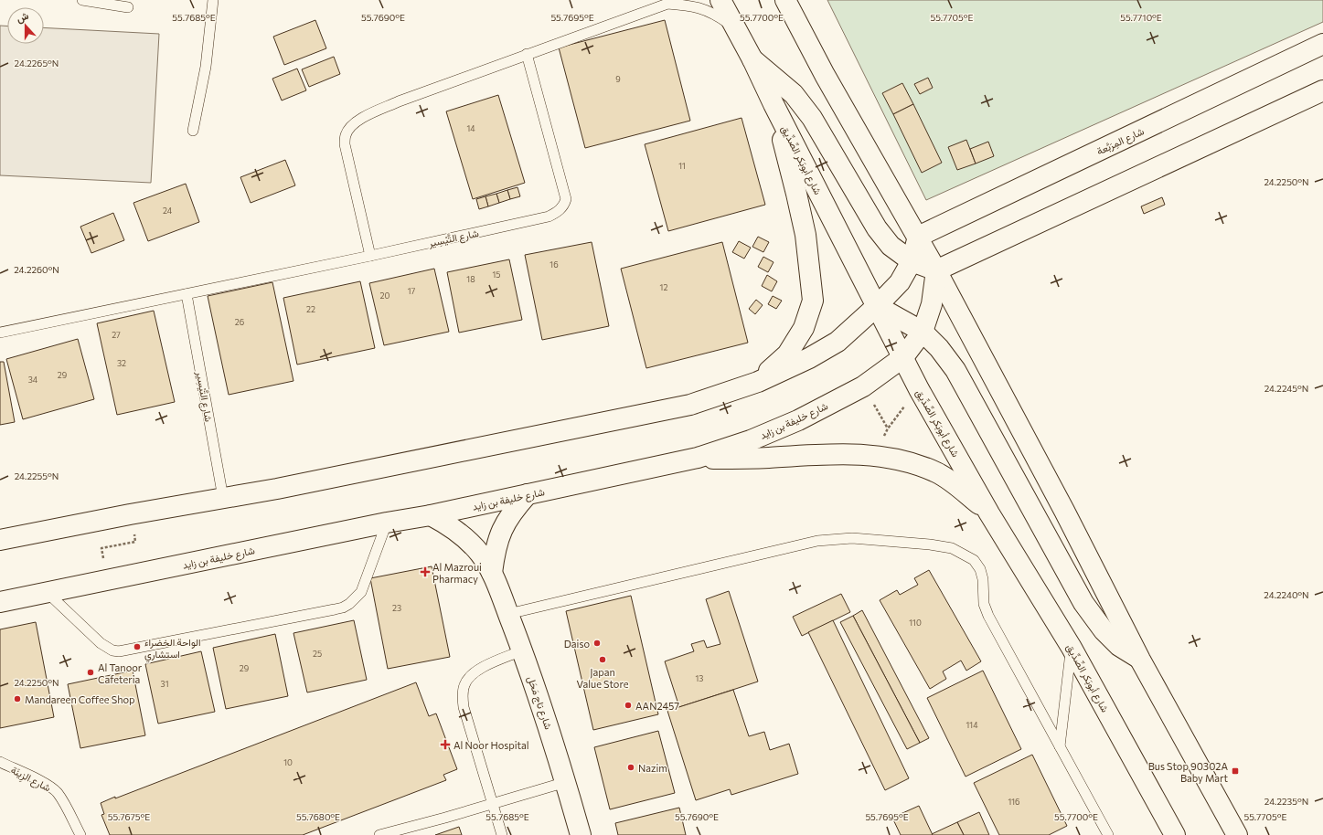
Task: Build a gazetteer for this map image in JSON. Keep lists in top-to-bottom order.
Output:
{
  "streets": {
    "main road": [
      "شارع المِرَبَّعة",
      "شارع أبوبَكر الصِّدِّيق",
      "شارع خليفة بن زايد",
      "شارع تاج مَحَل"
    ],
    "lane": ["شارع التَّيْسِير", "شارع الزِينَة"]
  },
  "crossings": [
    ["شارع أبوبَكر الصِّدِّيق", "شارع خليفة بن زايد"],
    ["شارع خليفة بن زايد", "شارع تاج مَحَل"]
  ],
  "places": {
    "health": ["Al Mazroui Pharmacy", "Al Noor Hospital"],
    "other": [
      "Daiso",
      "الواحة الخضراء استشاري",
      "Japan Value Store",
      "Al Tanoor Cafeteria",
      "Mandareen Coffee Shop",
      "AAN2457",
      "Nazim"
    ],
    "transit": ["Bus Stop 90302A Baby Mart"]
  },
  "house_numbers": [
    "9",
    "14",
    "11",
    "24",
    "16",
    "15",
    "18",
    "12",
    "17",
    "20",
    "22",
    "26",
    "27",
    "32",
    "29",
    "34",
    "23",
    "110",
    "25",
    "29",
    "13",
    "31",
    "114",
    "10",
    "116"
  ],
  "north": "top",
  "coordinates": [
    "55.7685°E",
    "55.7690°E",
    "55.7695°E",
    "55.7700°E",
    "55.7705°E",
    "55.7710°E",
    "24.2265°N",
    "24.2250°N",
    "24.2260°N",
    "24.2245°N",
    "24.2255°N",
    "24.2240°N",
    "24.2235°N",
    "55.7675°E",
    "55.7680°E"
  ]
}
